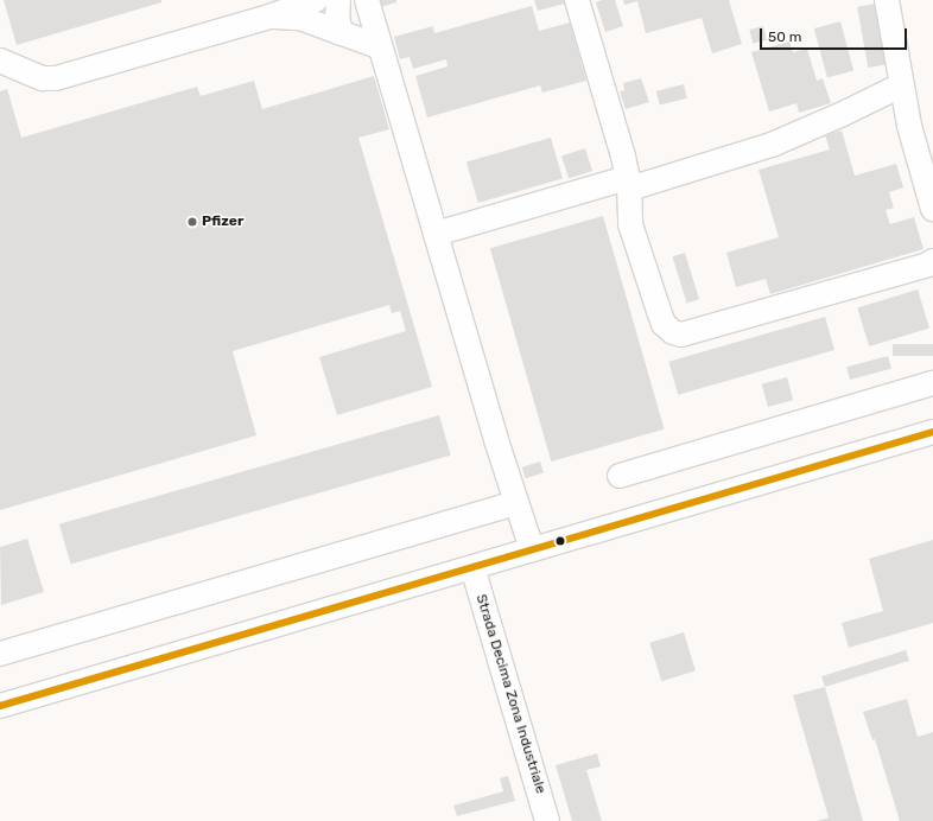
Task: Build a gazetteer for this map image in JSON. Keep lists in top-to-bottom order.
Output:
{
  "streets": {
    "street": ["Strada Decima Zona Industriale"]
  },
  "places": ["Pfizer"],
  "scale_bar": "50 m"
}
